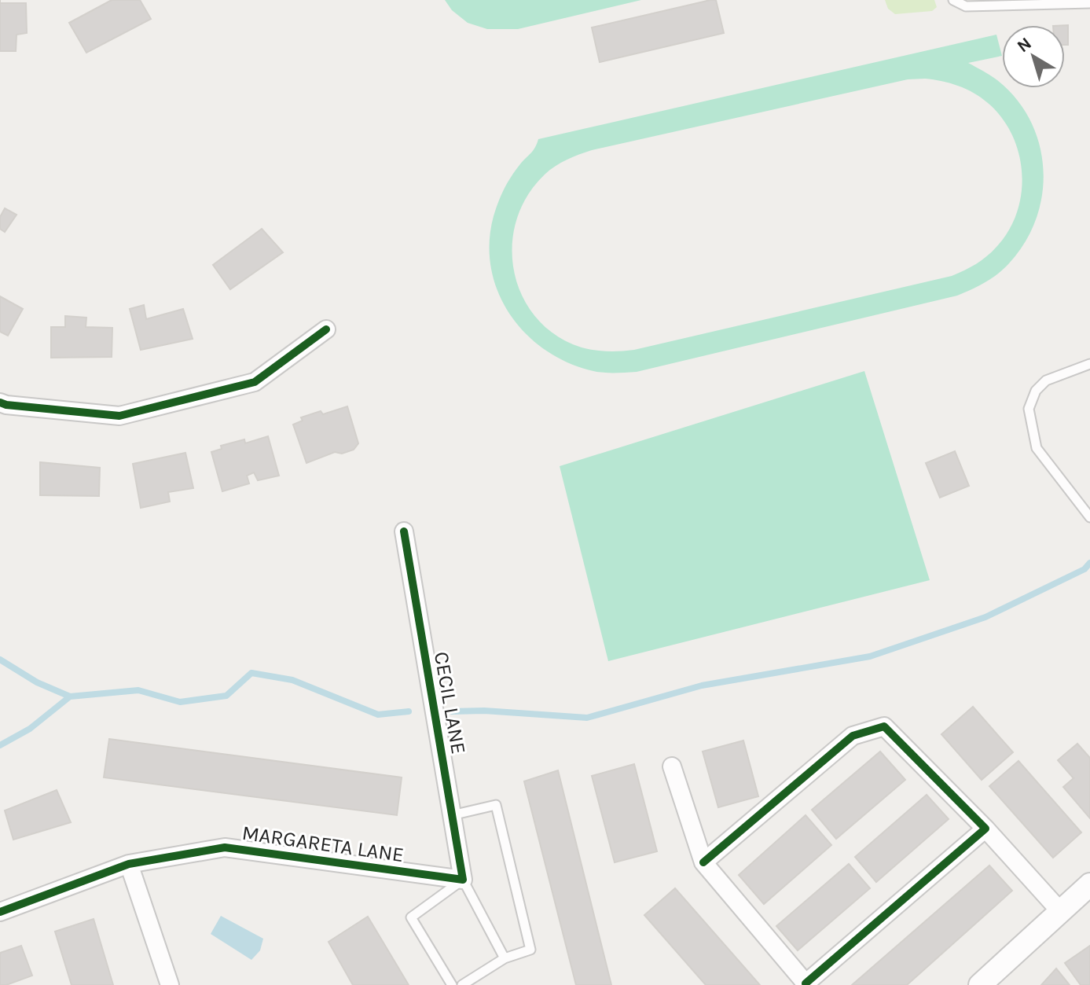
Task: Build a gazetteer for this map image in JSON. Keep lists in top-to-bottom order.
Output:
{
  "streets": {
    "street": ["CECIL LANE", "MARGARETA LANE"]
  },
  "crossings": [
    ["CECIL LANE", "MARGARETA LANE"]
  ],
  "north": "top left"
}
